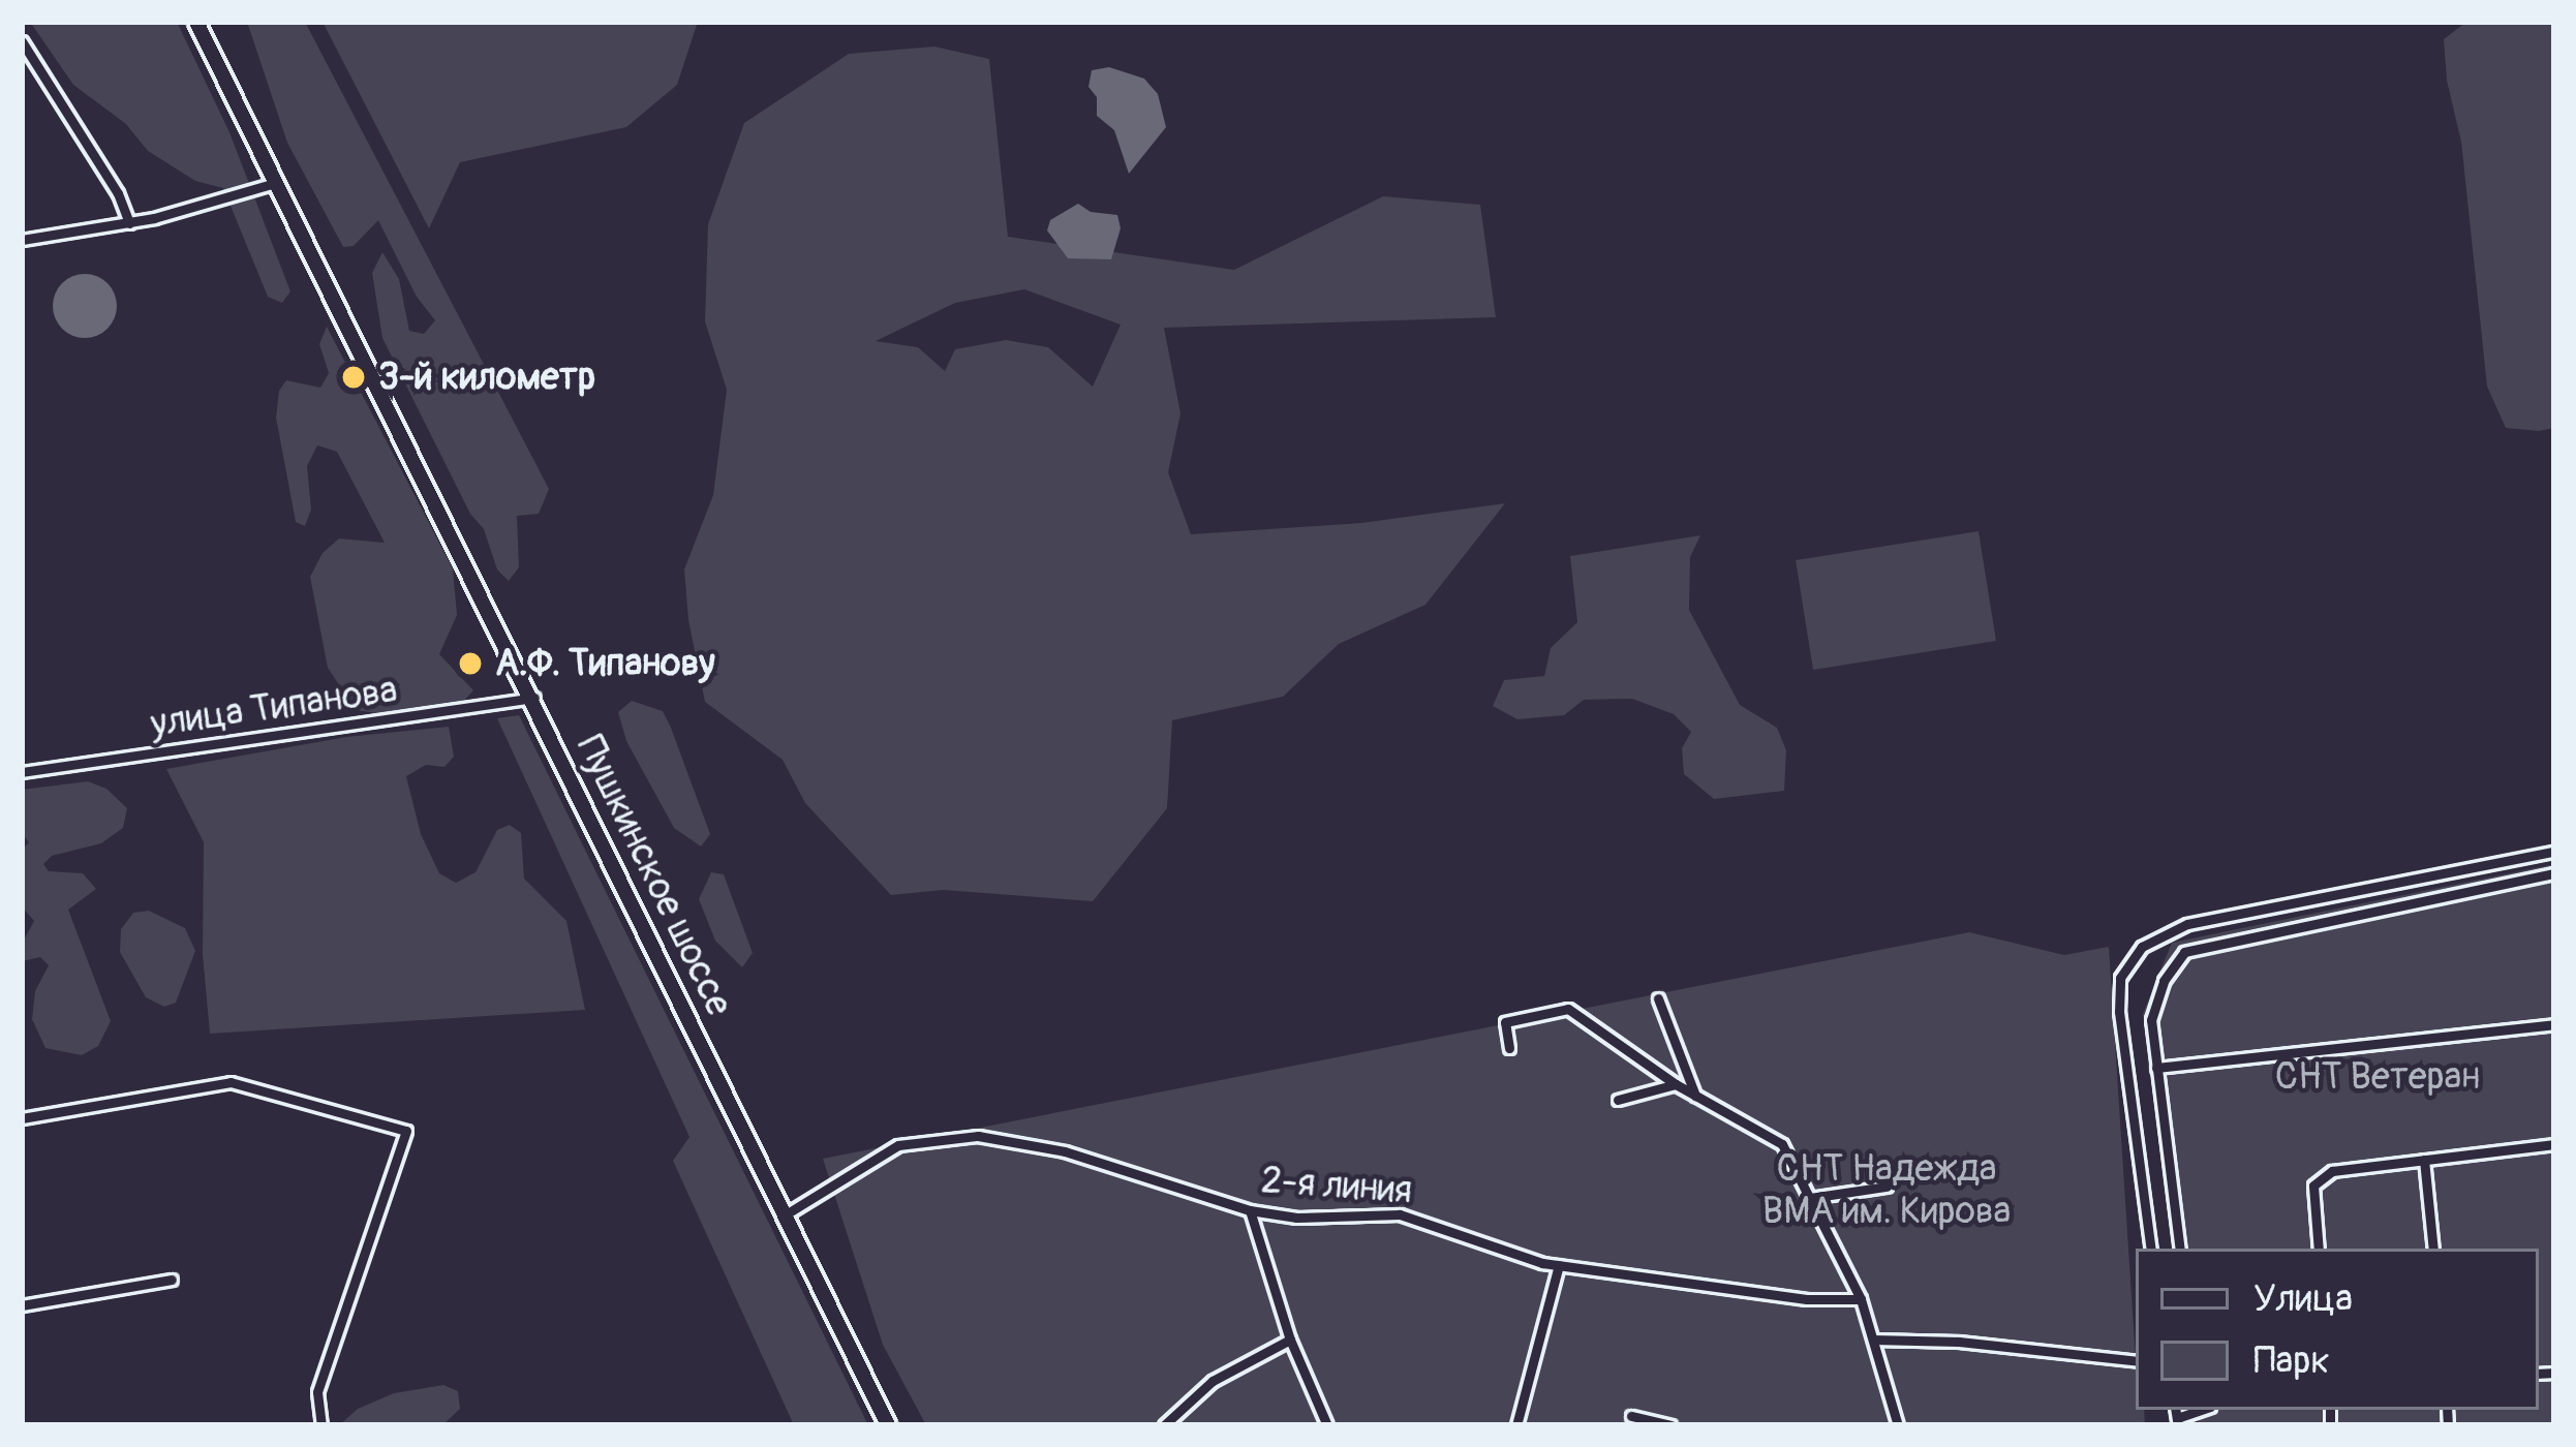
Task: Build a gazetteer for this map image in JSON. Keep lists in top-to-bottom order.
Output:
{
  "streets": {
    "main road": ["Пушкинское шоссе"],
    "street": ["улица Типанова", "2-я линия"]
  },
  "crossings": [
    ["улица Типанова", "Пушкинское шоссе"],
    ["Пушкинское шоссе", "2-я линия"]
  ],
  "parks": ["СНТ Ветеран", "СНТ Надежда ВМА им. Кирова"],
  "places": ["3-й километр", "А.Ф. Типанову"],
  "legend": ["Улица", "Парк"]
}
